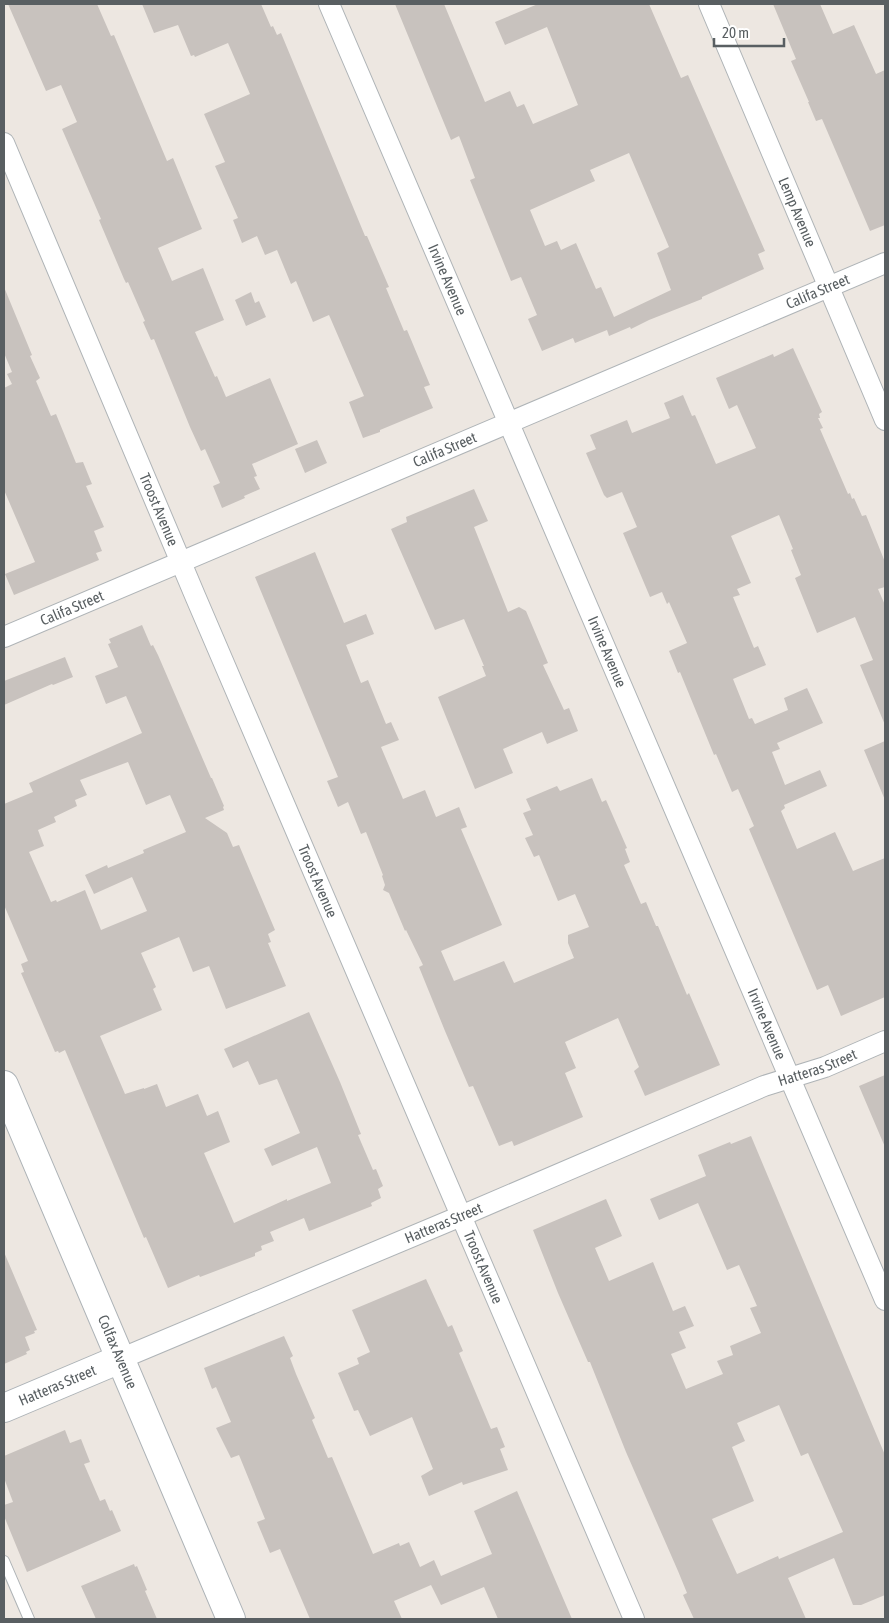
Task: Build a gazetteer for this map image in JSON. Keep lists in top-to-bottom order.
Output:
{
  "streets": {
    "main road": ["Hatteras Street", "Colfax Avenue"],
    "street": [
      "Lemp Avenue",
      "Irvine Avenue",
      "Califa Street",
      "Troost Avenue"
    ]
  },
  "crossings": [
    ["Lemp Avenue", "Califa Street"],
    ["Irvine Avenue", "Califa Street"],
    ["Irvine Avenue", "Hatteras Street"],
    ["Califa Street", "Troost Avenue"],
    ["Troost Avenue", "Hatteras Street"],
    ["Hatteras Street", "Colfax Avenue"]
  ],
  "scale_bar": "20 m"
}
